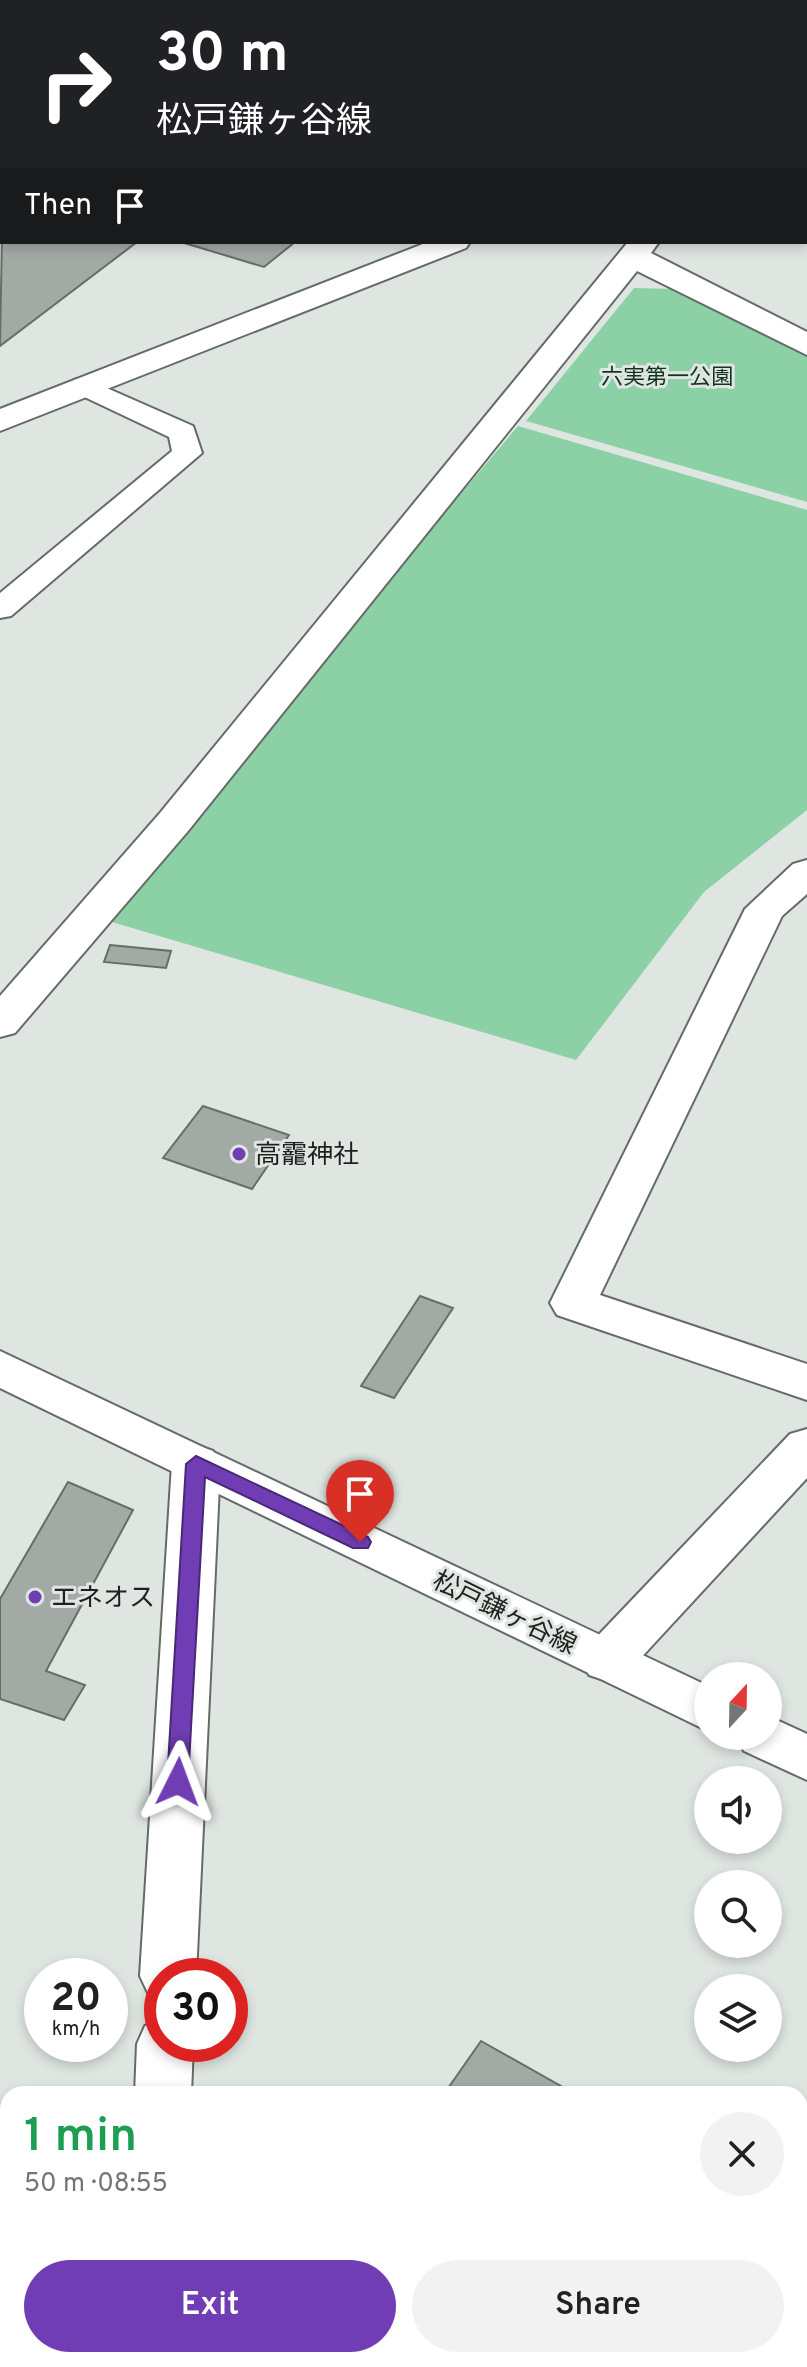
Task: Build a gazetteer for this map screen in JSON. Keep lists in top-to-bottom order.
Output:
{
  "streets": {
    "street": ["松戸鎌ヶ谷線"]
  },
  "parks": ["六実第一公園"],
  "places": ["高靇神社", "エネオス"],
  "north": "top",
  "page": {
    "turn": ["30 m", "松戸鎌ヶ谷線"],
    "then": "Then",
    "speed": "20 km/h",
    "limit": "30",
    "heading": ["1 min", "50 m · 08:55"],
    "buttons": ["Exit", "Share"]
  }
}
